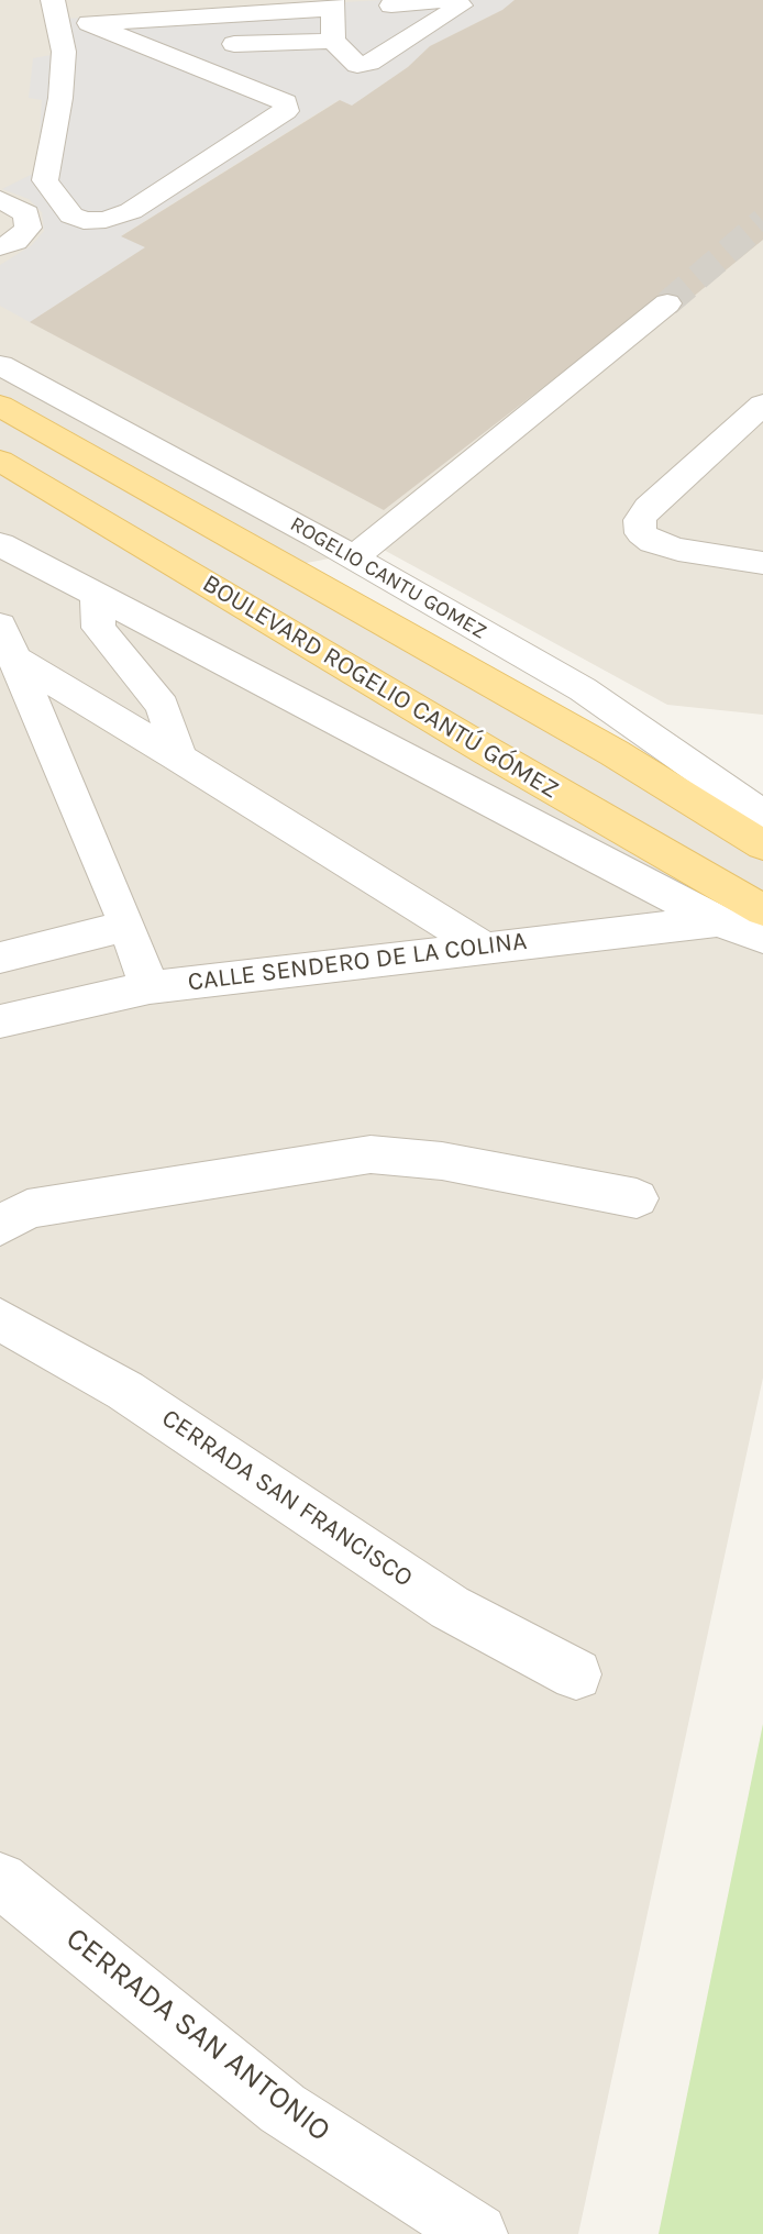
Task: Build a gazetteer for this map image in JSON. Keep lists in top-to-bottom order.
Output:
{
  "streets": {
    "main road": ["BOULEVARD ROGELIO CANTÚ GÓMEZ"],
    "street": [
      "ROGELIO CANTU GOMEZ",
      "CALLE SENDERO DE LA COLINA",
      "CERRADA SAN FRANCISCO",
      "CERRADA SAN ANTONIO"
    ]
  }
}
